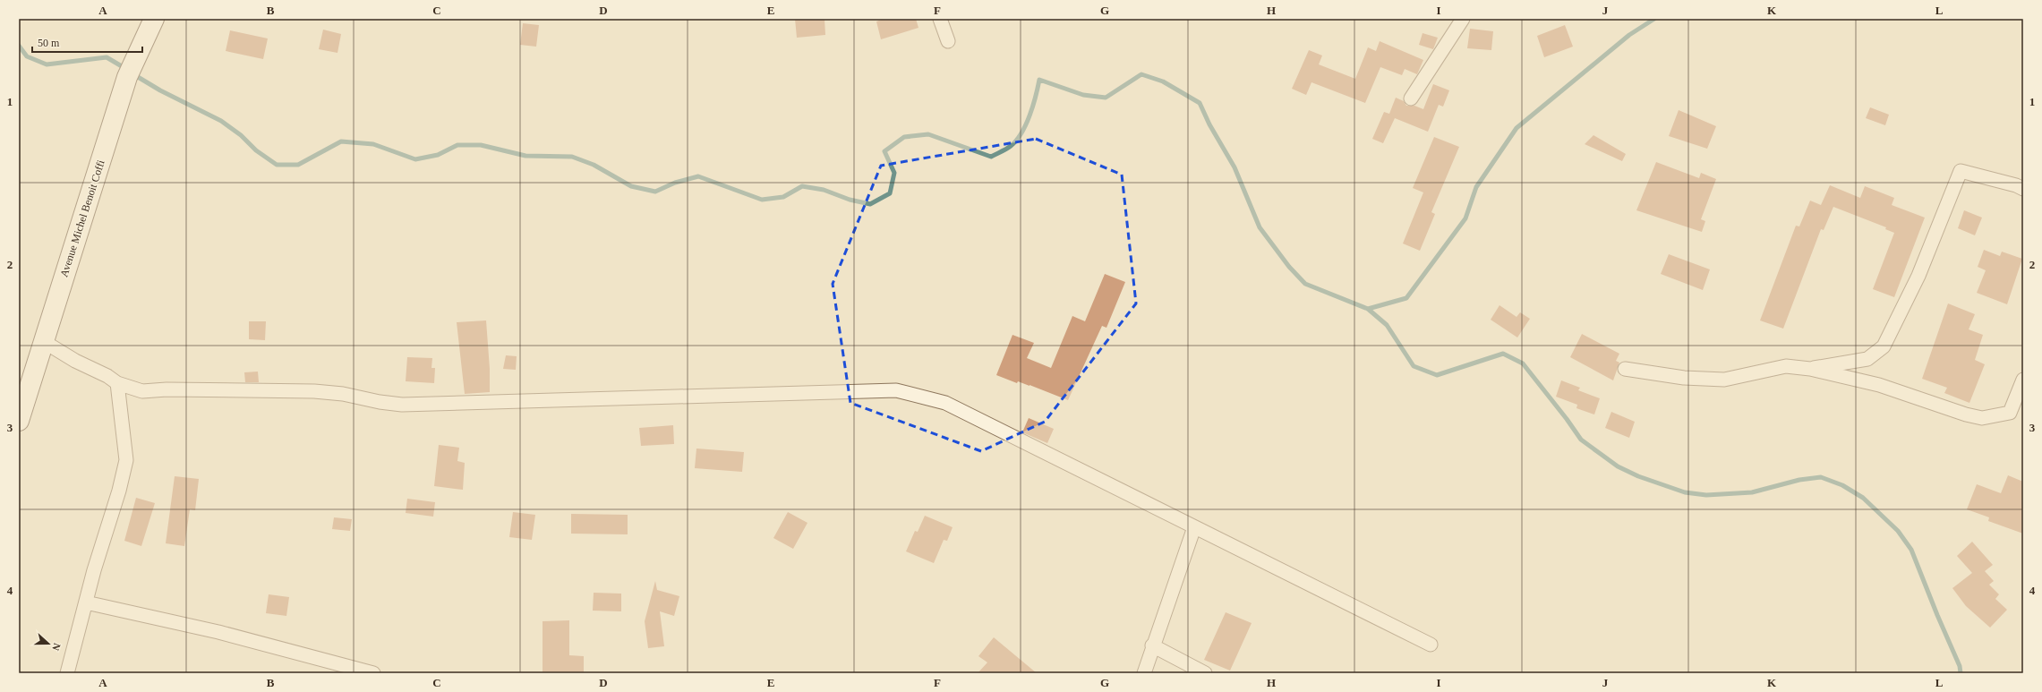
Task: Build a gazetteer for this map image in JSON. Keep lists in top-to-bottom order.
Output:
{
  "streets": {
    "street": ["Avenue Michel Benoit Coffi"]
  },
  "scale_bar": "50 m",
  "north": "right",
  "grid": {
    "columns": [
      "A",
      "B",
      "C",
      "D",
      "E",
      "F",
      "G",
      "H",
      "I",
      "J",
      "K",
      "L"
    ],
    "rows": [
      "1",
      "2",
      "3",
      "4"
    ]
  }
}
